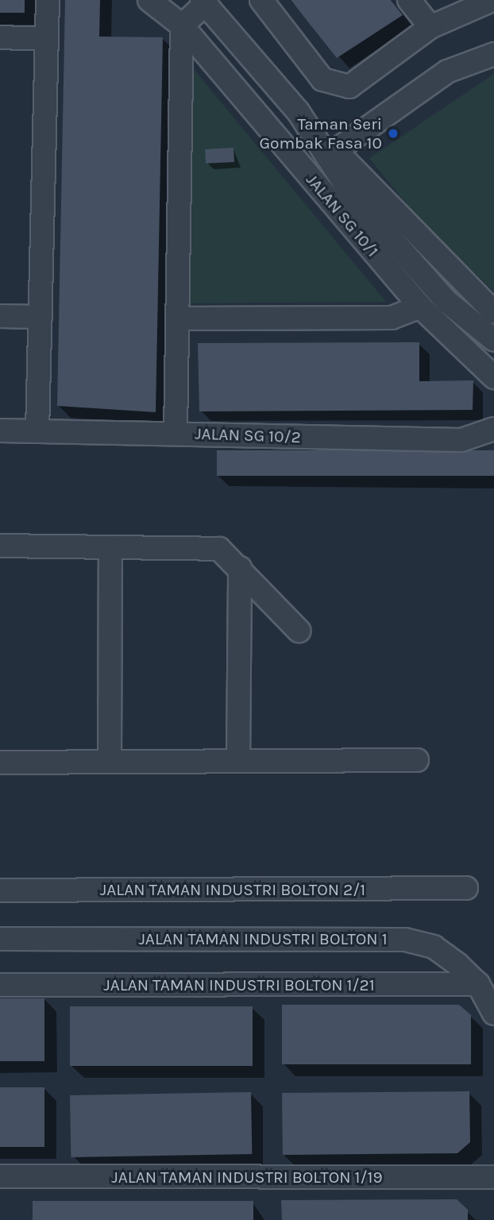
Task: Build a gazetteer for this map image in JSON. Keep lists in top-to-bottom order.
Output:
{
  "streets": {
    "street": [
      "JALAN SG 10/1",
      "JALAN SG 10/2",
      "JALAN TAMAN INDUSTRI BOLTON 2/1",
      "JALAN TAMAN INDUSTRI BOLTON 1",
      "JALAN TAMAN INDUSTRI BOLTON 1/21",
      "JALAN TAMAN INDUSTRI BOLTON 1/19"
    ]
  },
  "crossings": [
    ["JALAN TAMAN INDUSTRI BOLTON 1", "JALAN TAMAN INDUSTRI BOLTON 1/21"]
  ],
  "places": ["Taman Seri Gombak Fasa 10"]
}
